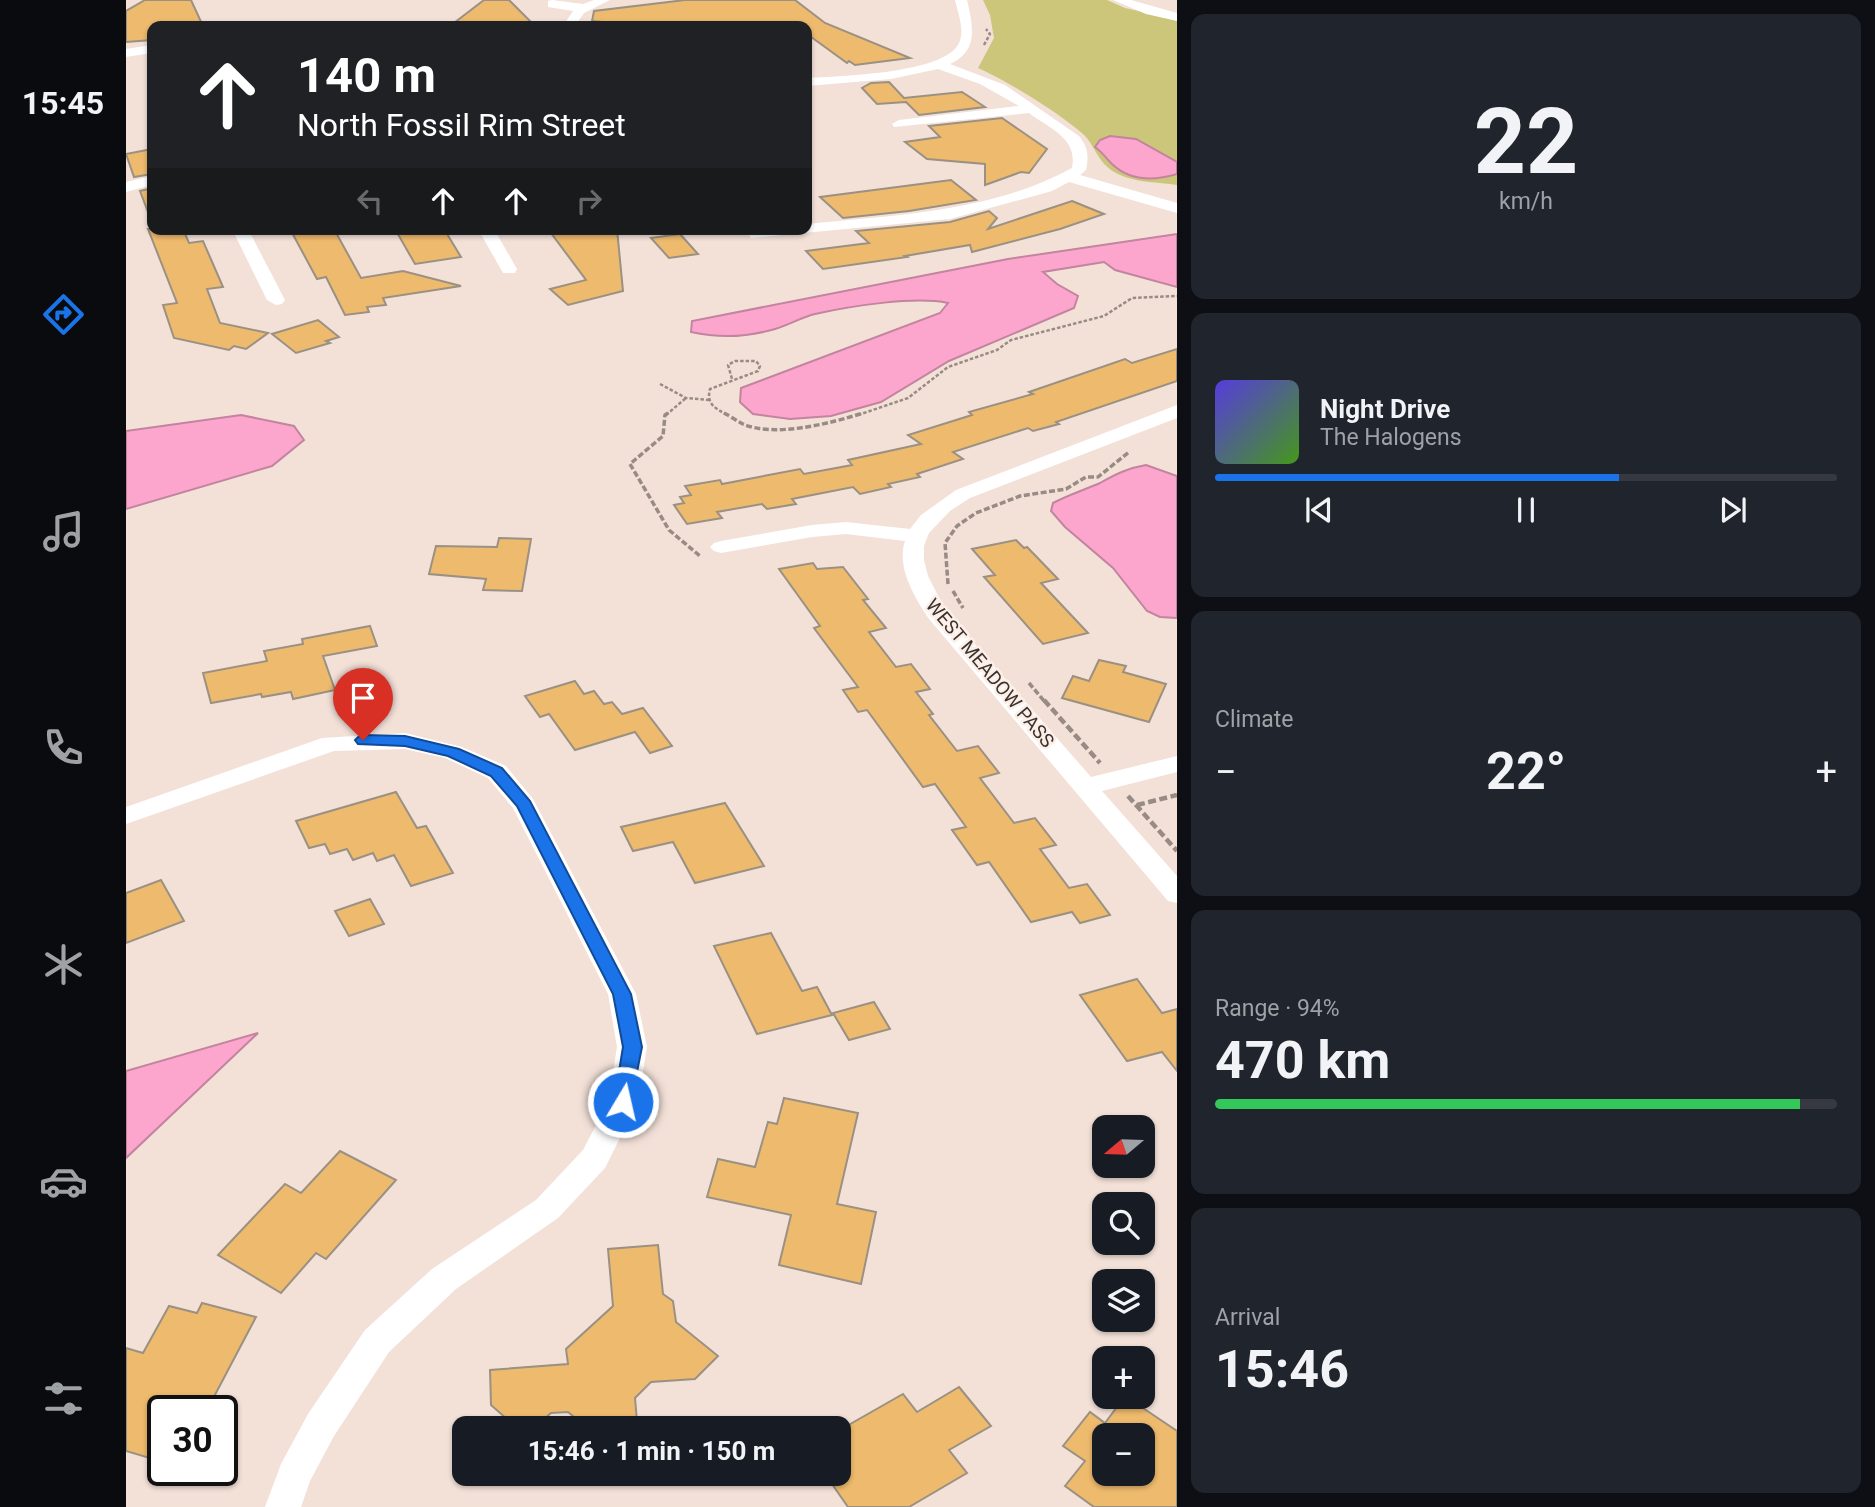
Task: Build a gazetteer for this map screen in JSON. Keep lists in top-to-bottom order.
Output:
{
  "streets": {
    "street": ["WEST MEADOW PASS"]
  },
  "north": "left",
  "page": {
    "tabs": "15:45",
    "tile": [
      ["22", "km/h"],
      "Climate",
      ["Range · 94%", "470 km"],
      ["Arrival", "15:46"]
    ],
    "turn": ["140 m", "North Fossil Rim Street"],
    "song": ["Night Drive", "The Halogens"],
    "heat": ["−", "22°", "+"],
    "map_buttons": ["+", "−"],
    "limit": "30",
    "trip": "15:46 · 1 min · 150 m"
  }
}
